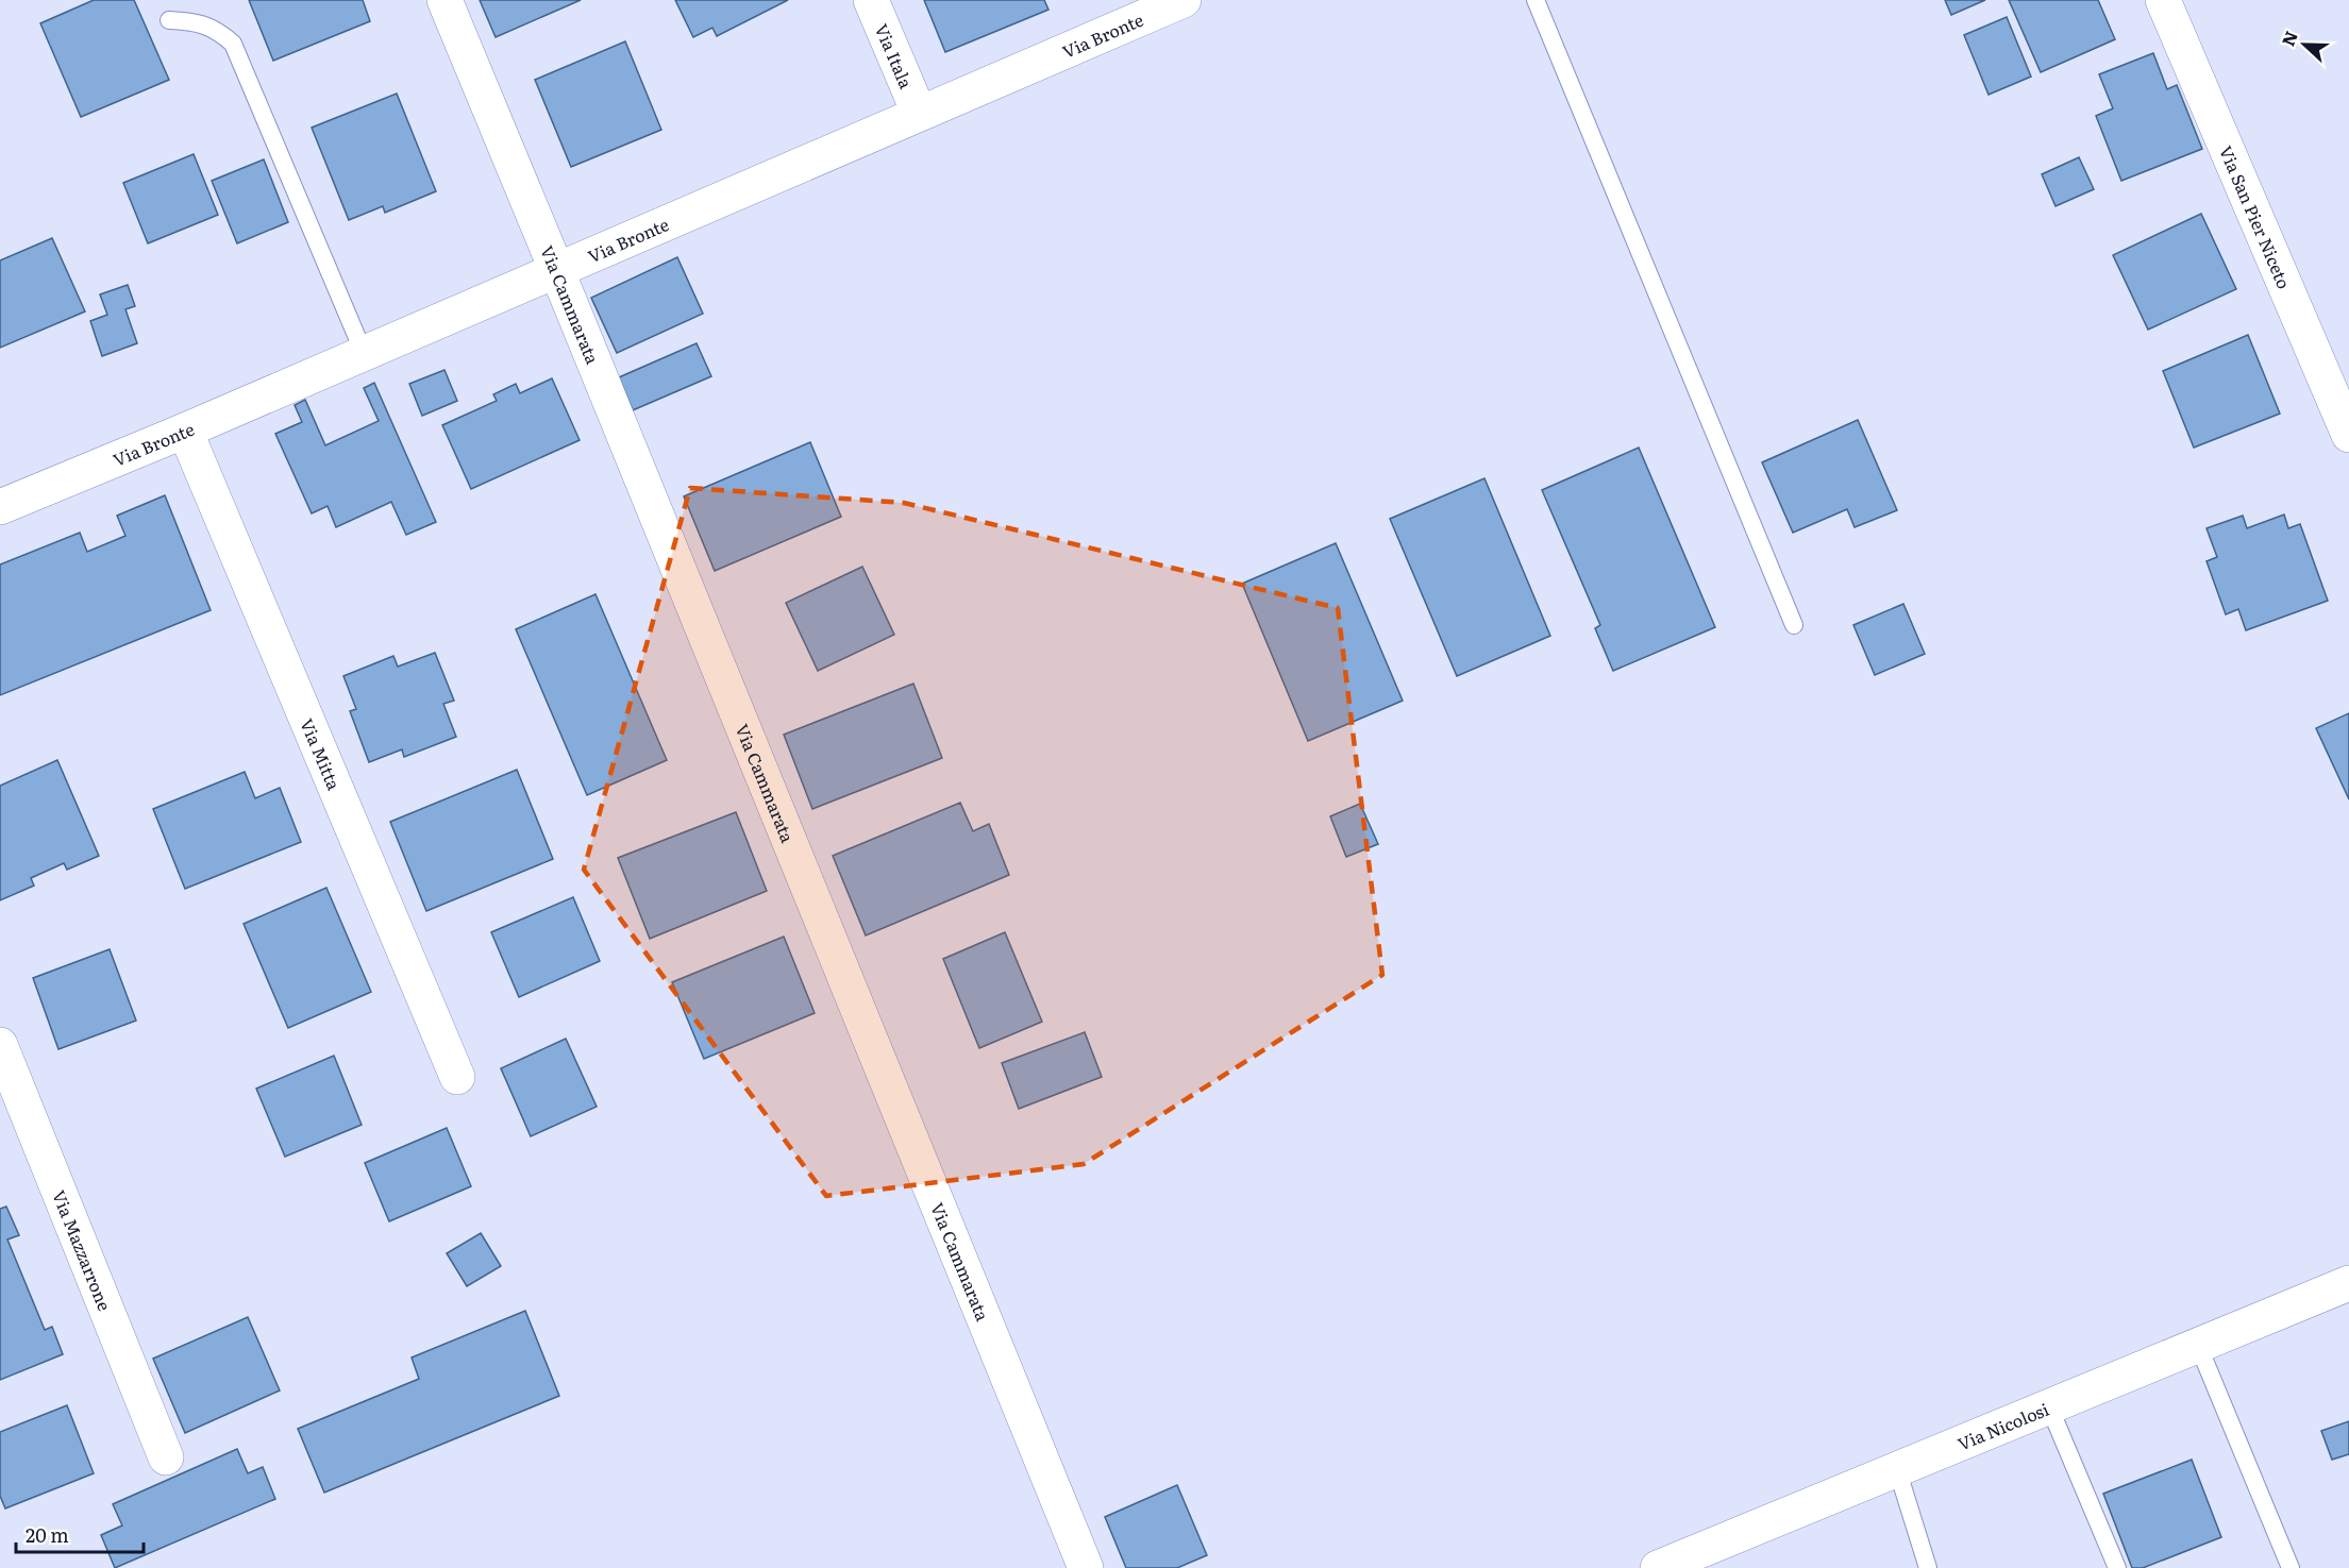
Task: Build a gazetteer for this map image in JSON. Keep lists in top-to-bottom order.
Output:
{
  "streets": {
    "street": [
      "Via Bronte",
      "Via Itala",
      "Via San Pier Niceto",
      "Via Cammarata",
      "Via Mitta",
      "Via Mazzarrone",
      "Via Nicolosi"
    ]
  },
  "crossings": [
    ["Via Bronte", "Via Itala"],
    ["Via Bronte", "Via Cammarata"],
    ["Via Bronte", "Via Mitta"]
  ],
  "scale_bar": "20 m",
  "north": "left"
}
